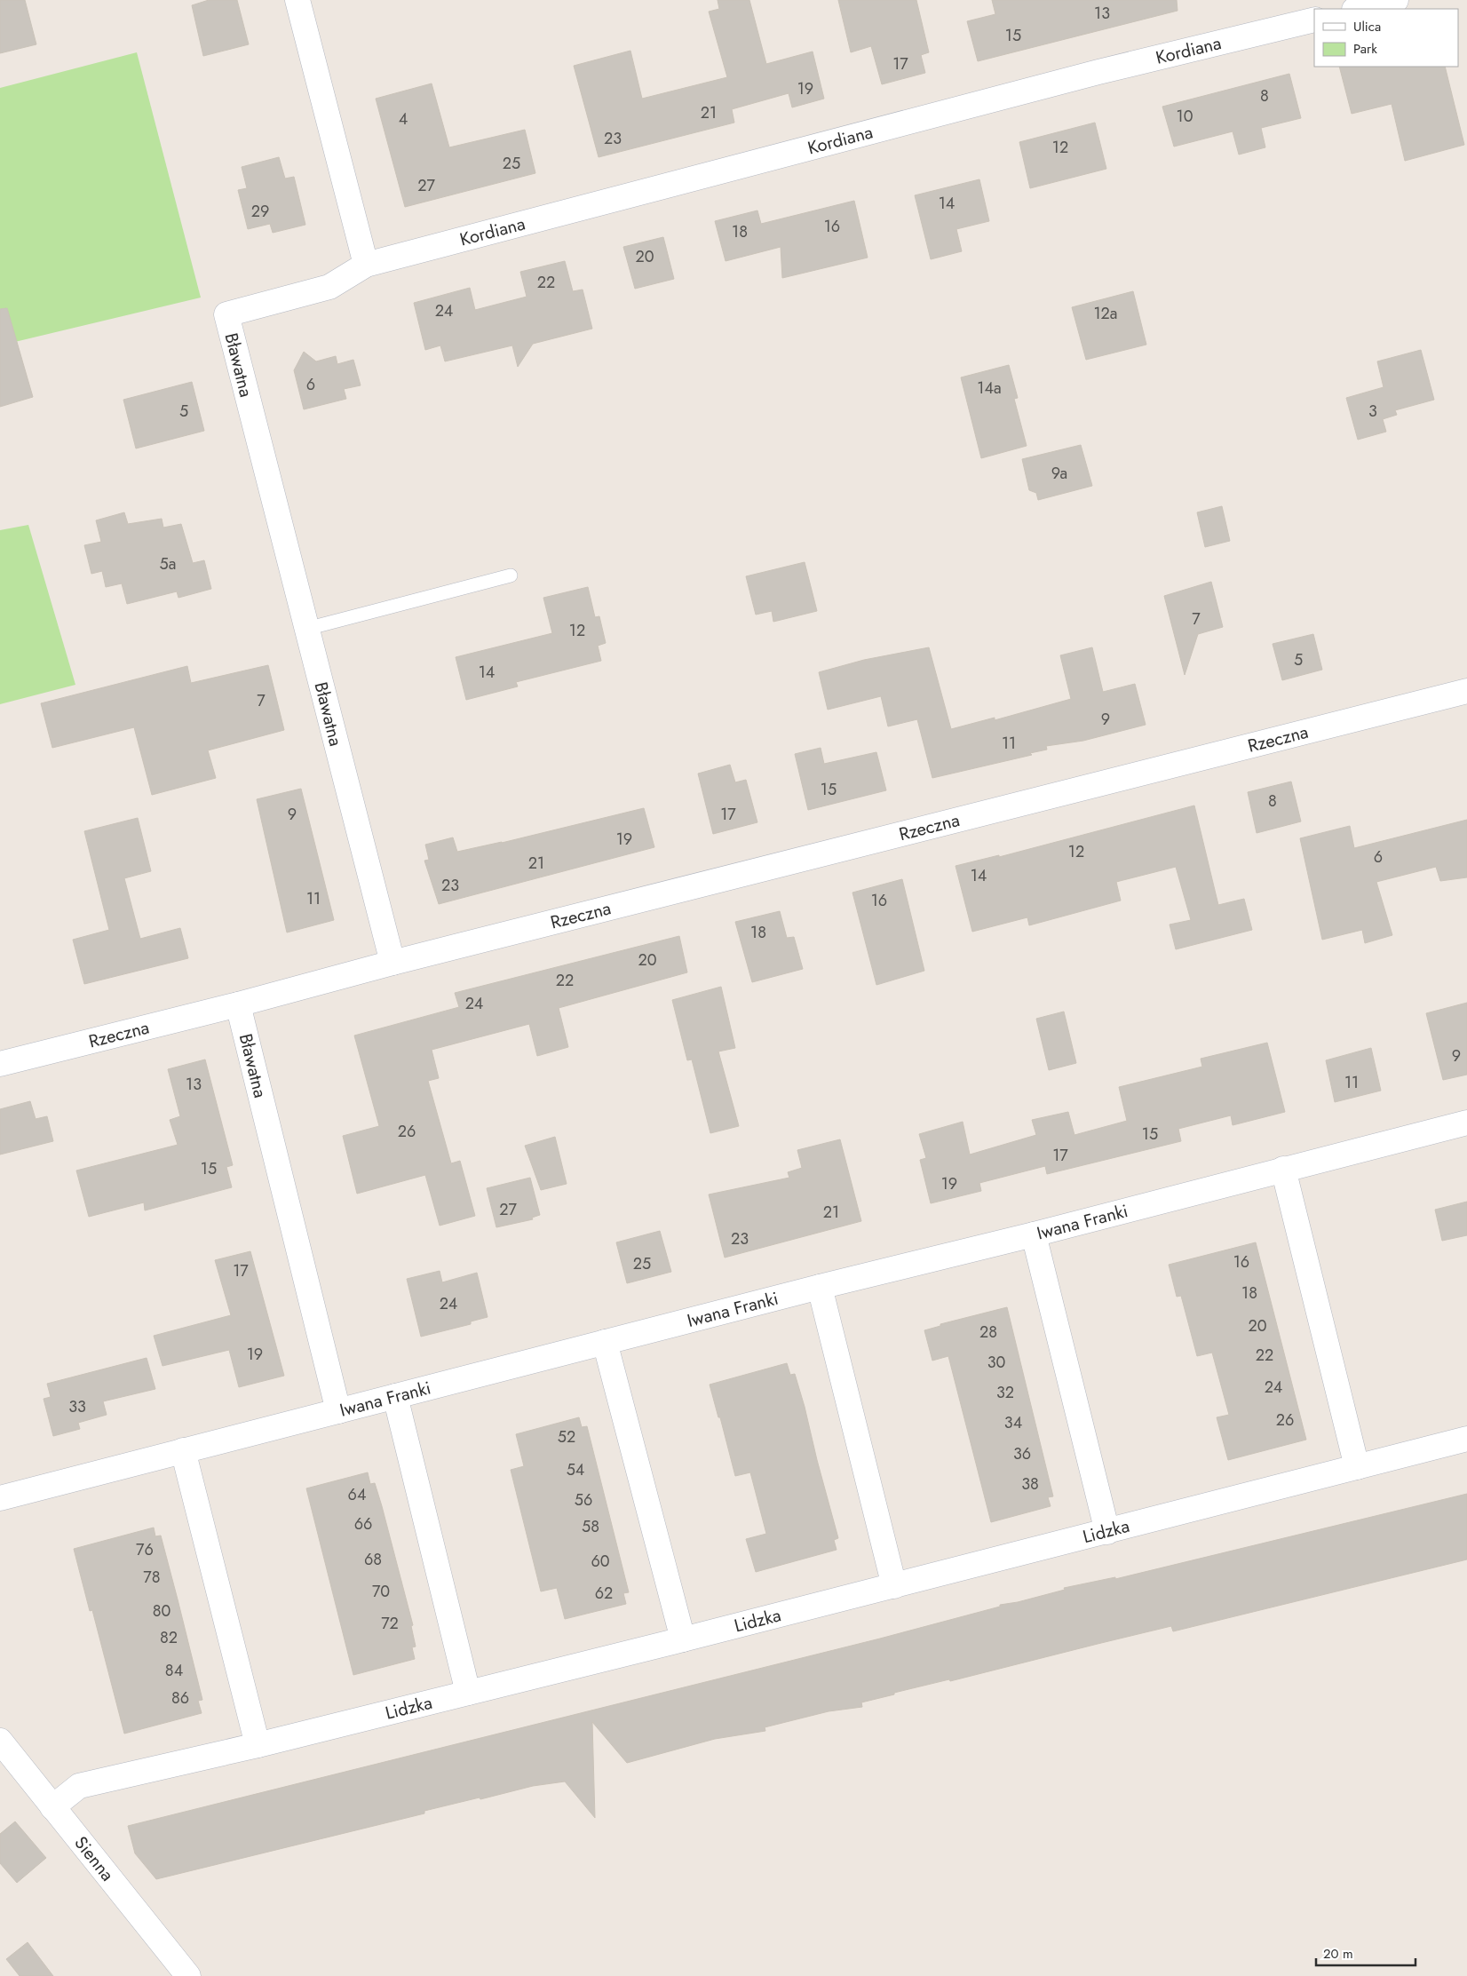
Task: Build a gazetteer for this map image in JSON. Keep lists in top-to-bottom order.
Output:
{
  "streets": {
    "street": [
      "Kordiana",
      "Bławatna",
      "Rzeczna",
      "Iwana Franki",
      "Lidzka",
      "Sienna"
    ]
  },
  "crossings": [
    ["Kordiana", "Bławatna"],
    ["Bławatna", "Rzeczna"],
    ["Bławatna", "Iwana Franki"],
    ["Lidzka", "Sienna"]
  ],
  "house_numbers": [
    "13",
    "15",
    "17",
    "19",
    "8",
    "21",
    "10",
    "4",
    "23",
    "12",
    "25",
    "27",
    "14",
    "29",
    "16",
    "18",
    "20",
    "22",
    "24",
    "12a",
    "6",
    "14a",
    "5",
    "3",
    "9a",
    "5a",
    "7",
    "12",
    "5",
    "14",
    "7",
    "9",
    "11",
    "15",
    "8",
    "9",
    "17",
    "19",
    "12",
    "6",
    "21",
    "14",
    "23",
    "11",
    "16",
    "18",
    "20",
    "22",
    "24",
    "9",
    "11",
    "13",
    "26",
    "15",
    "17",
    "15",
    "19",
    "27",
    "21",
    "23",
    "16",
    "25",
    "17",
    "18",
    "24",
    "20",
    "28",
    "19",
    "22",
    "30",
    "24",
    "32",
    "33",
    "26",
    "34",
    "52",
    "36",
    "54",
    "38",
    "64",
    "56",
    "66",
    "58",
    "76",
    "68",
    "60",
    "78",
    "70",
    "62",
    "80",
    "72",
    "82",
    "84",
    "86"
  ],
  "legend": ["Ulica", "Park"],
  "scale_bar": "20 m"
}
